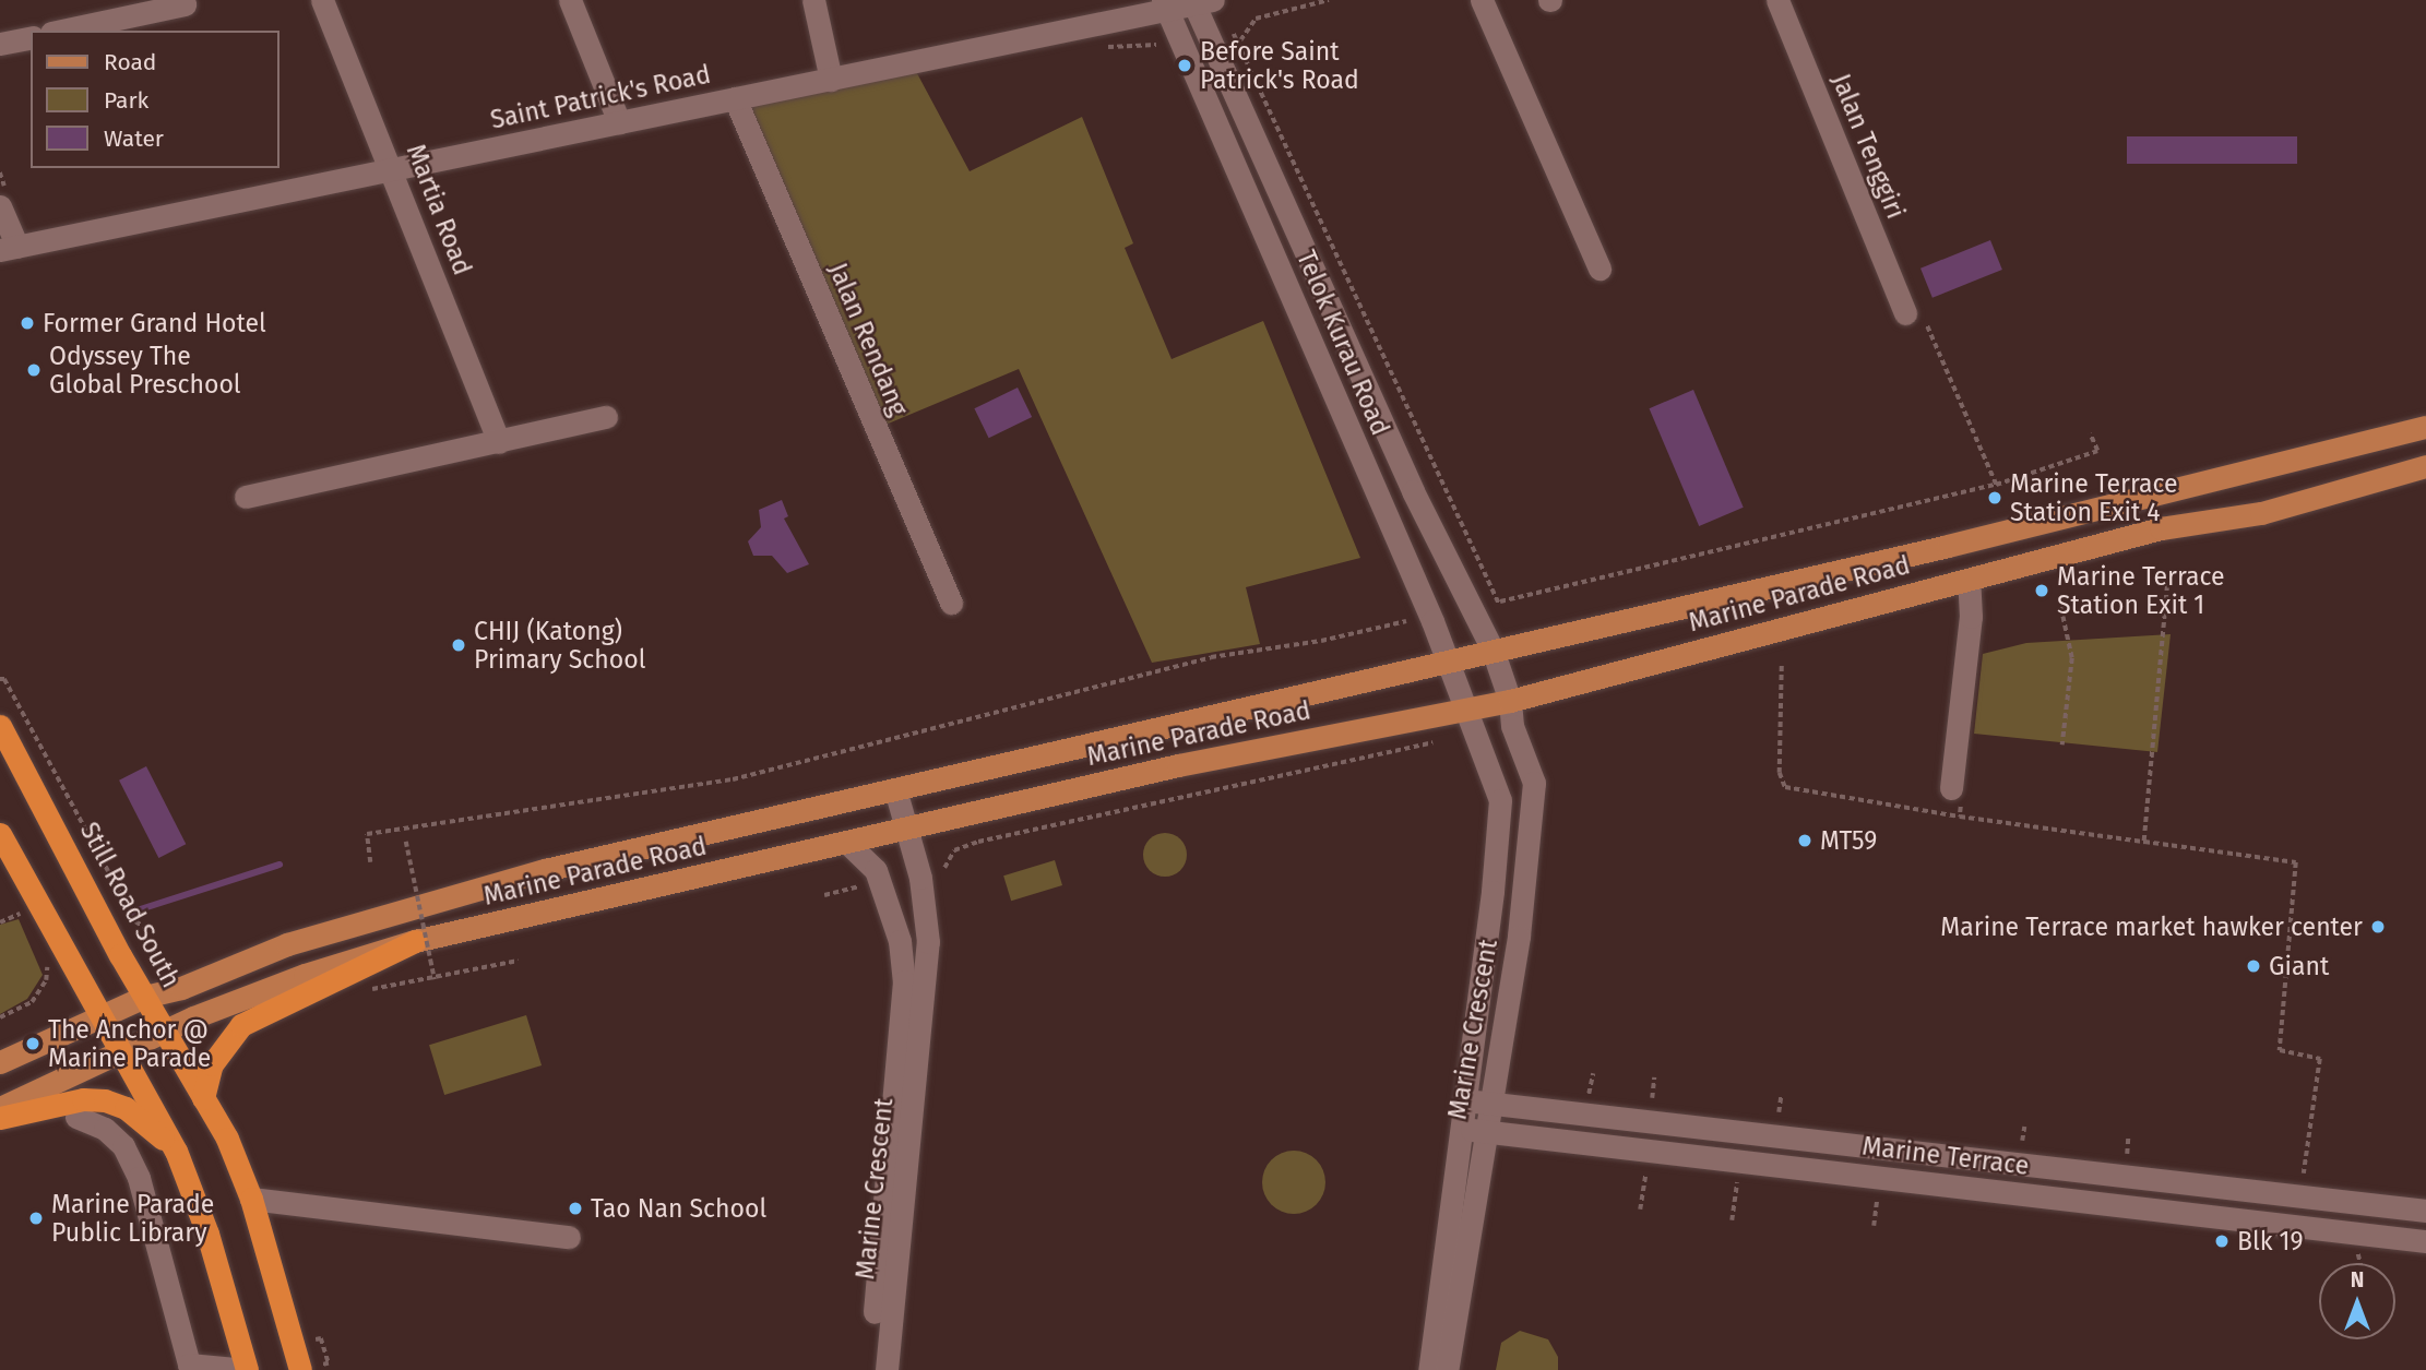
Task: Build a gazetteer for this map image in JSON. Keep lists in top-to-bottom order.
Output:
{
  "streets": {
    "highway": ["Still Road South"],
    "main road": ["Marine Parade Road"],
    "street": [
      "Saint Patrick's Road",
      "Jalan Tenggiri",
      "Martia Road",
      "Jalan Rendang",
      "Telok Kurau Road",
      "Marine Crescent",
      "Marine Terrace"
    ]
  },
  "crossings": [
    ["Saint Patrick's Road", "Martia Road"],
    ["Saint Patrick's Road", "Jalan Rendang"],
    ["Saint Patrick's Road", "Telok Kurau Road"],
    ["Telok Kurau Road", "Marine Parade Road"],
    ["Telok Kurau Road", "Marine Crescent"],
    ["Marine Parade Road", "Still Road South"],
    ["Marine Parade Road", "Marine Crescent"],
    ["Marine Crescent", "Marine Terrace"]
  ],
  "places": [
    "Before Saint Patrick's Road",
    "Former Grand Hotel",
    "Odyssey The Global Preschool",
    "Marine Terrace Station Exit 4",
    "Marine Terrace Station Exit 1",
    "CHIJ (Katong) Primary School",
    "MT59",
    "Marine Terrace market hawker center",
    "Giant",
    "The Anchor @ Marine Parade",
    "Tao Nan School",
    "Marine Parade Public Library",
    "Blk 19"
  ],
  "legend": ["Road", "Park", "Water"],
  "north": "top"
}
